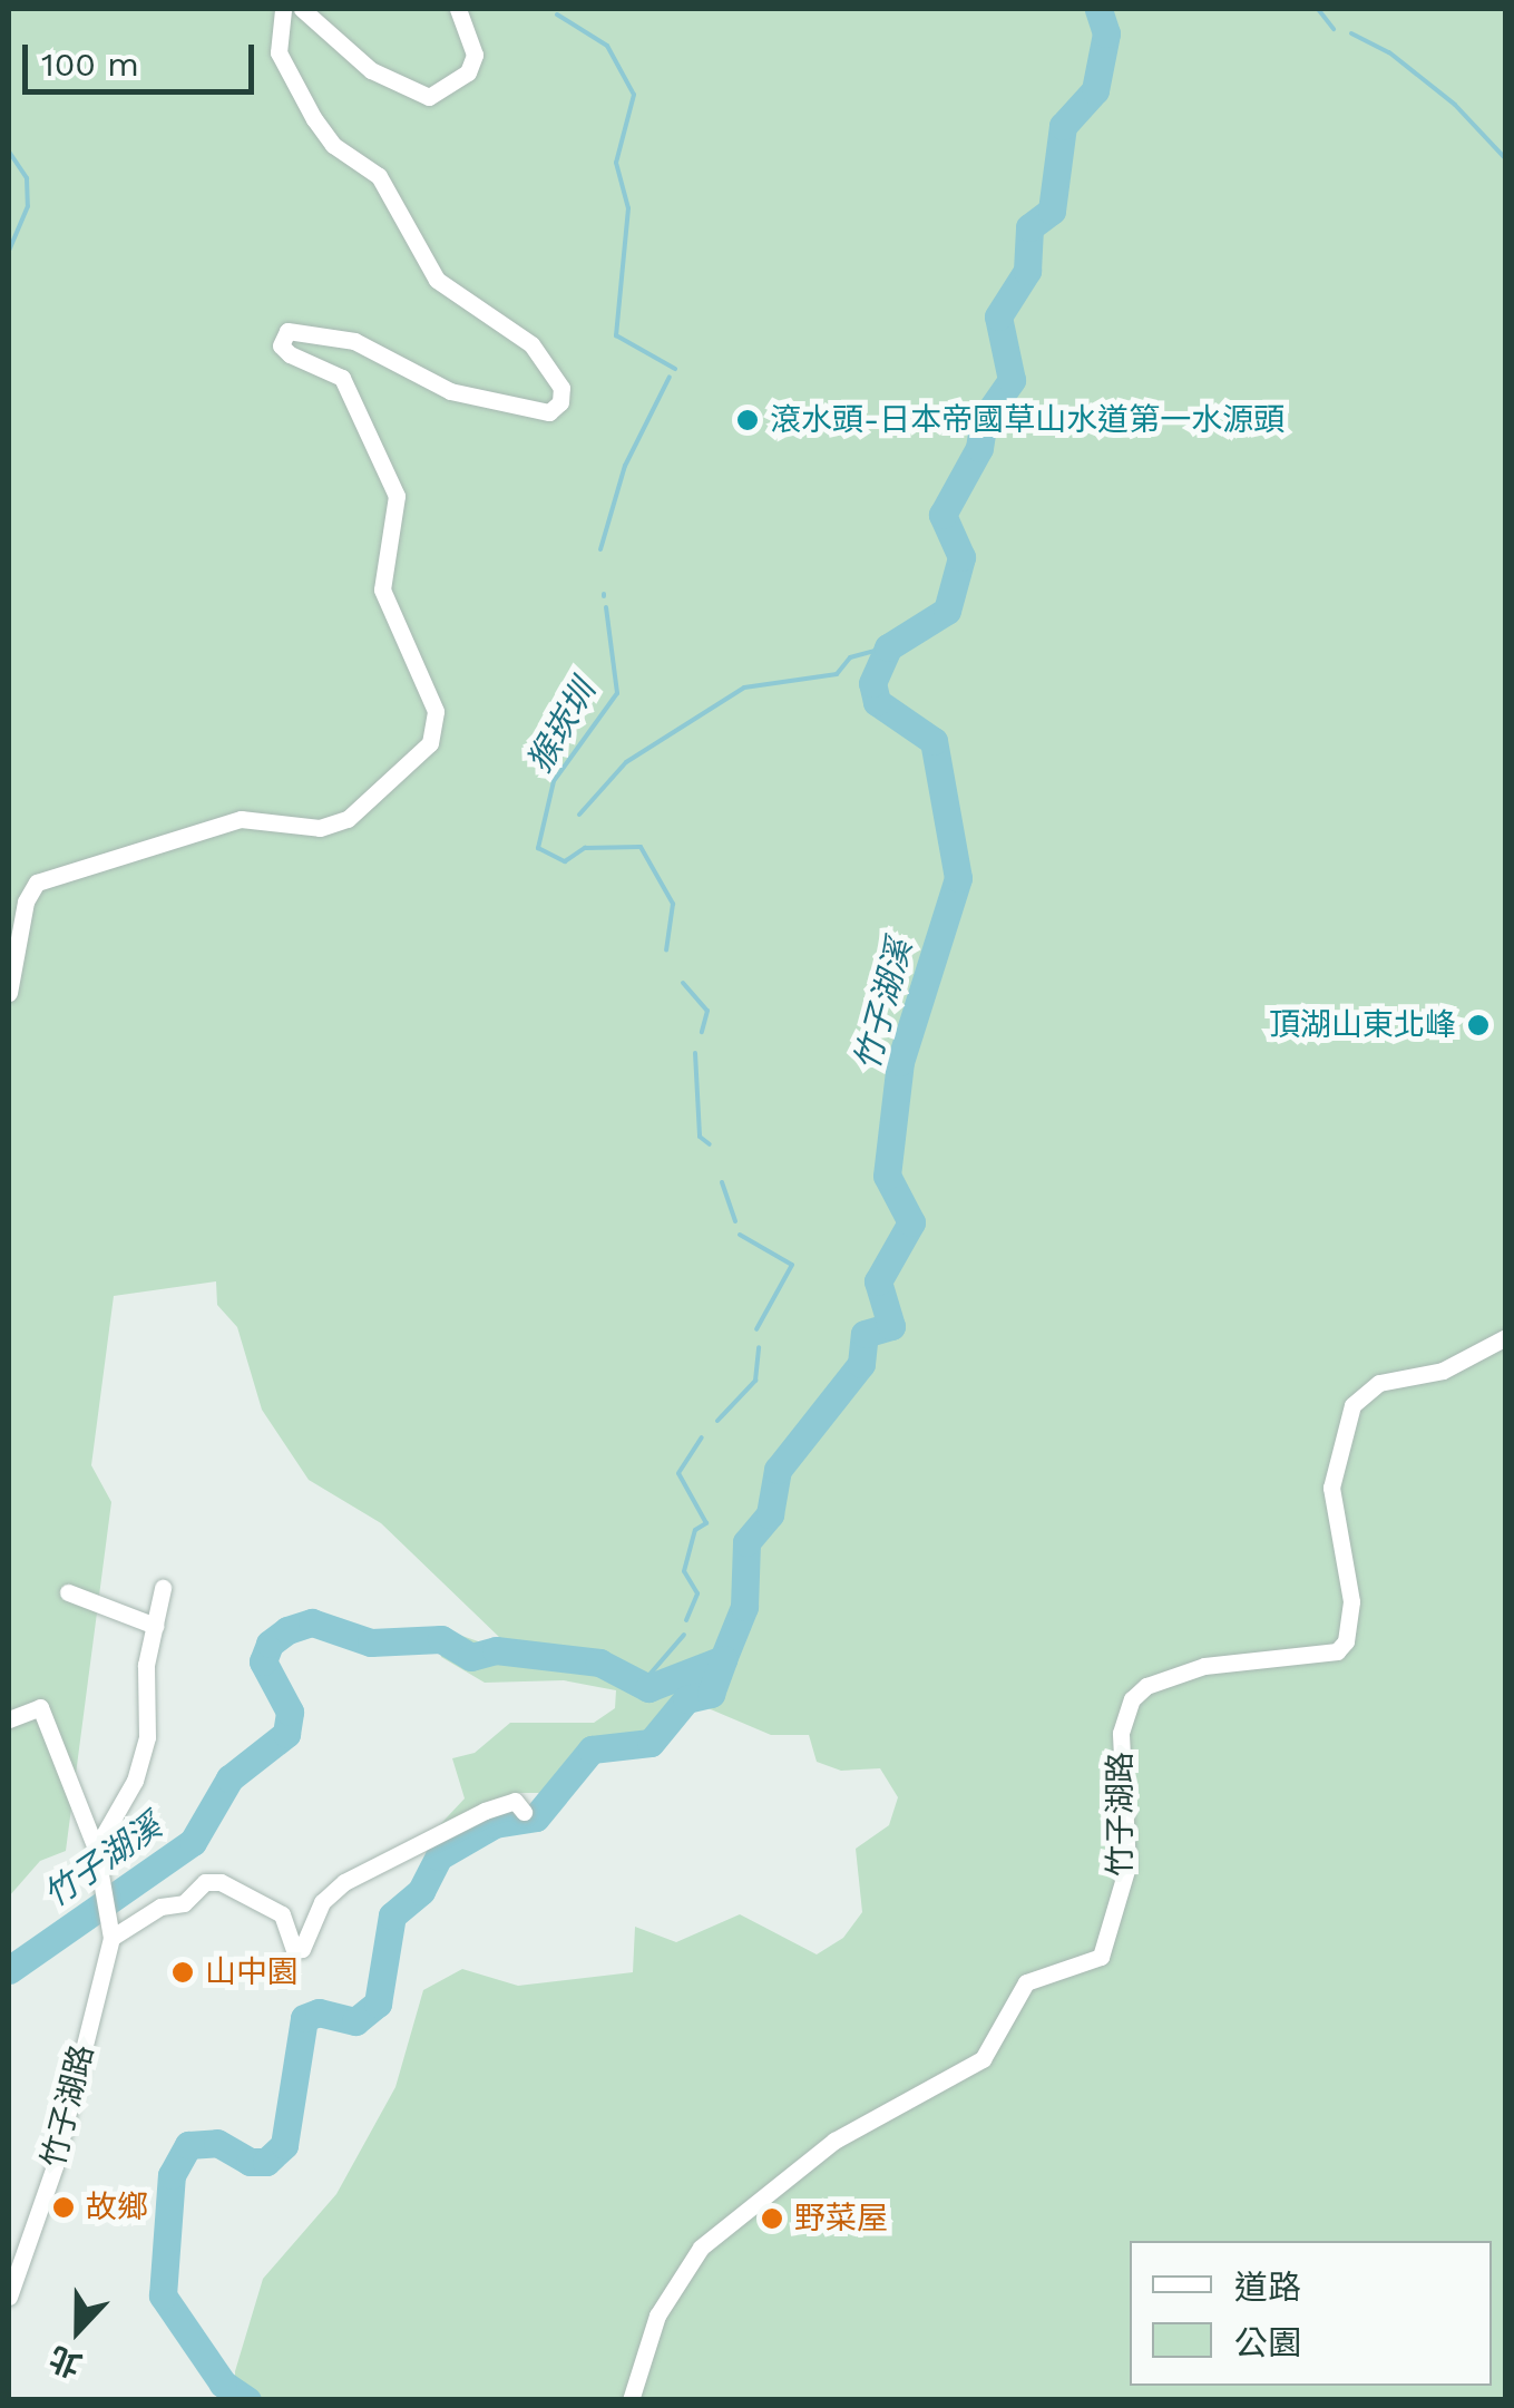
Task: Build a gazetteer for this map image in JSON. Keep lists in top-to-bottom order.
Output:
{
  "streets": {
    "street": ["竹子湖路"]
  },
  "water": ["猴崁圳", "竹子湖溪"],
  "places": [
    "滾水頭-日本帝國草山水道第一水源頭",
    "頂湖山東北峰",
    "山中園",
    "故鄉",
    "野菜屋"
  ],
  "legend": ["道路", "公園"],
  "scale_bar": "100 m",
  "north": "bottom"
}
